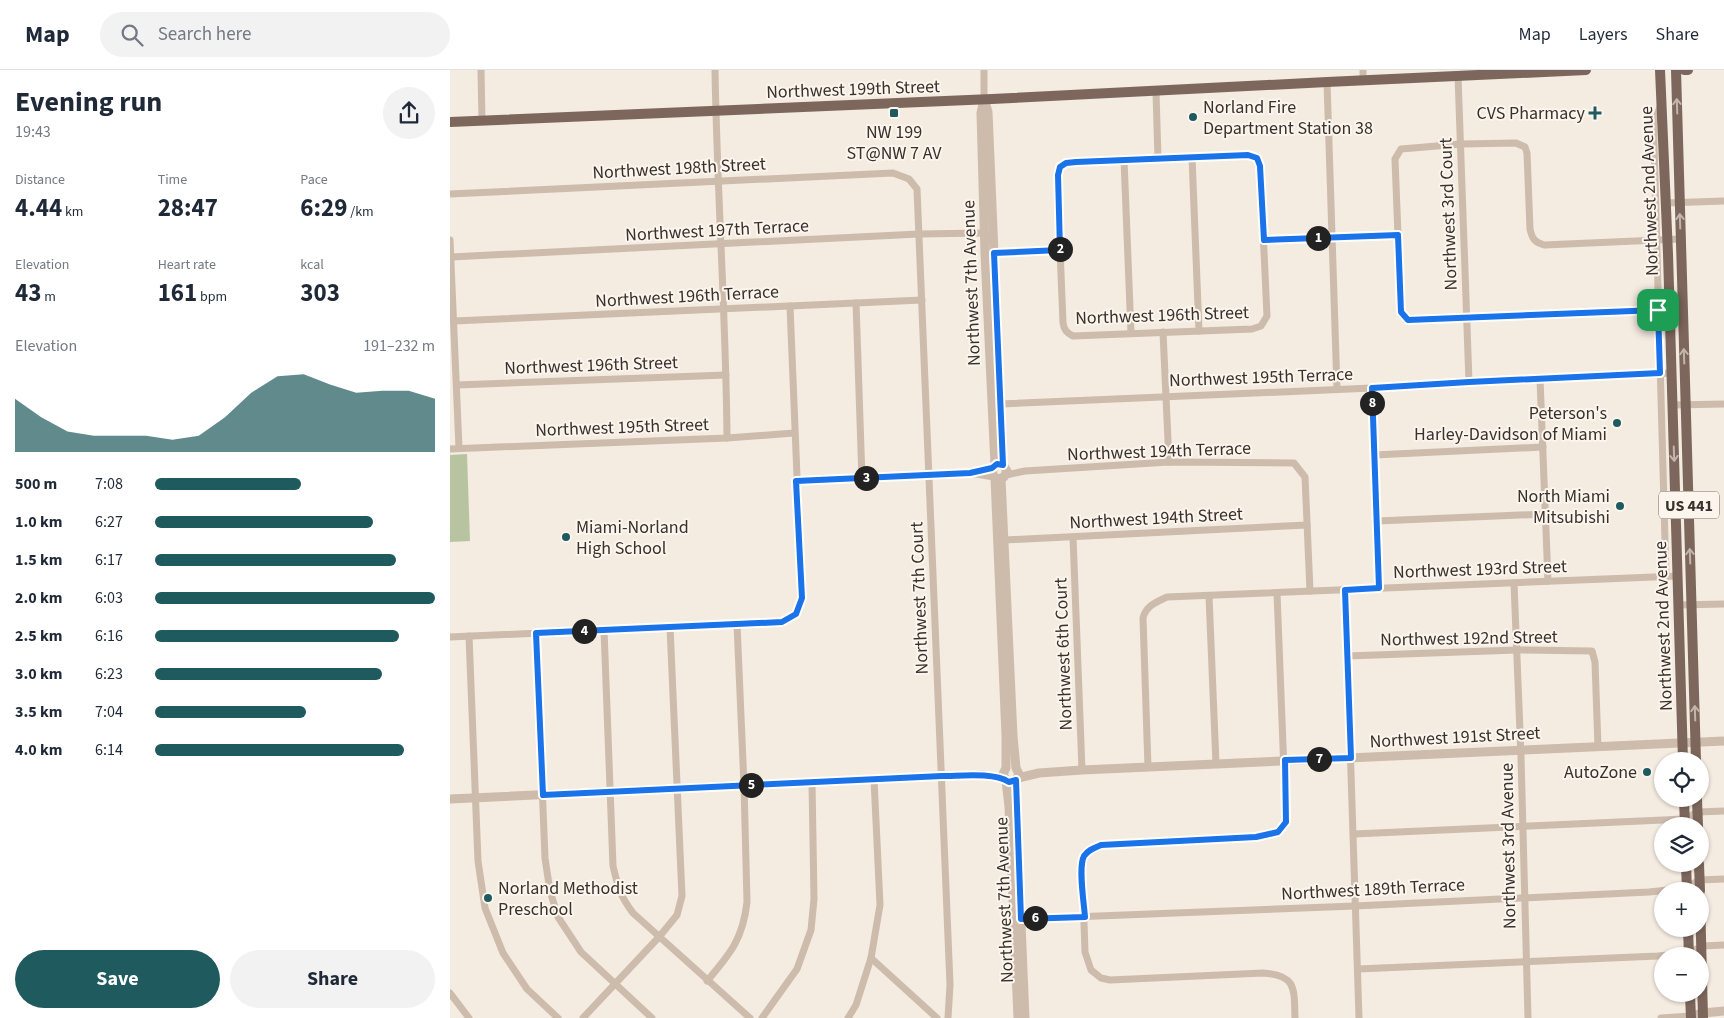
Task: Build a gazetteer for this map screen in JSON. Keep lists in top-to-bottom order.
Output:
{
  "streets": {
    "main road": ["Northwest 199th Street", "Northwest 2nd Avenue", "US 441"],
    "street": [
      "Northwest 198th Street",
      "Northwest 3rd Court",
      "Northwest 197th Terrace",
      "Northwest 7th Avenue",
      "Northwest 196th Terrace",
      "Northwest 196th Street",
      "Northwest 195th Terrace",
      "Northwest 195th Street",
      "Northwest 194th Terrace",
      "Northwest 194th Street",
      "Northwest 193rd Street",
      "Northwest 7th Court",
      "Northwest 192nd Street",
      "Northwest 6th Court",
      "Northwest 191st Street",
      "Northwest 3rd Avenue",
      "Northwest 189th Terrace"
    ]
  },
  "crossings": [
    ["Northwest 199th Street", "Northwest 3rd Court"],
    ["Northwest 199th Street", "Northwest 7th Avenue"],
    ["Northwest 198th Street", "Northwest 7th Court"],
    ["Northwest 2nd Avenue", "Northwest 195th Terrace"],
    ["Northwest 2nd Avenue", "Northwest 193rd Street"],
    ["Northwest 2nd Avenue", "Northwest 191st Street"],
    ["Northwest 3rd Court", "Northwest 195th Terrace"],
    ["Northwest 197th Terrace", "Northwest 7th Avenue"],
    ["Northwest 197th Terrace", "Northwest 7th Court"],
    ["Northwest 7th Avenue", "Northwest 195th Terrace"],
    ["Northwest 7th Avenue", "Northwest 194th Terrace"],
    ["Northwest 7th Avenue", "Northwest 194th Street"],
    ["Northwest 7th Avenue", "Northwest 191st Street"],
    ["Northwest 7th Avenue", "Northwest 189th Terrace"],
    ["Northwest 196th Terrace", "Northwest 7th Court"],
    ["Northwest 194th Terrace", "Northwest 194th Street"],
    ["Northwest 194th Terrace", "Northwest 7th Court"],
    ["Northwest 194th Street", "Northwest 6th Court"],
    ["Northwest 193rd Street", "Northwest 191st Street"],
    ["Northwest 193rd Street", "Northwest 3rd Avenue"],
    ["Northwest 7th Court", "Northwest 191st Street"],
    ["Northwest 192nd Street", "Northwest 191st Street"],
    ["Northwest 192nd Street", "Northwest 3rd Avenue"],
    ["Northwest 6th Court", "Northwest 191st Street"],
    ["Northwest 191st Street", "Northwest 3rd Avenue"],
    ["Northwest 3rd Avenue", "Northwest 189th Terrace"]
  ],
  "places": {
    "transit": ["NW 199 ST@NW 7 AV"],
    "health": ["CVS Pharmacy"],
    "other": [
      "Norland Fire Department Station 38",
      "Peterson's Harley-Davidson of Miami",
      "North Miami Mitsubishi",
      "Miami-Norland High School",
      "AutoZone",
      "Norland Methodist Preschool"
    ]
  },
  "page": {
    "header": "Map",
    "search": "Search here",
    "nav": ["Map", "Layers", "Share"],
    "heading": ["Evening run", "19:43"],
    "stats": [
      ["Distance", "4.44 km"],
      ["Time", "28:47"],
      ["Pace", "6:29 /km"],
      ["Elevation", "43 m"],
      ["Heart rate", "161 bpm"],
      ["kcal", "303"]
    ],
    "pins": [
      "1",
      "2",
      "8",
      "3",
      "4",
      "7",
      "5",
      "6"
    ],
    "chart": ["Elevation", "191–232 m"],
    "list": [
      {
        "name": "500 m",
        "note": "7:08"
      },
      {
        "name": "1.0 km",
        "note": "6:27"
      },
      {
        "name": "1.5 km",
        "note": "6:17"
      },
      {
        "name": "2.0 km",
        "note": "6:03"
      },
      {
        "name": "2.5 km",
        "note": "6:16"
      },
      {
        "name": "3.0 km",
        "note": "6:23"
      },
      {
        "name": "3.5 km",
        "note": "7:04"
      },
      {
        "name": "4.0 km",
        "note": "6:14"
      }
    ],
    "map_buttons": ["+", "−"],
    "buttons": ["Save", "Share"]
  }
}
